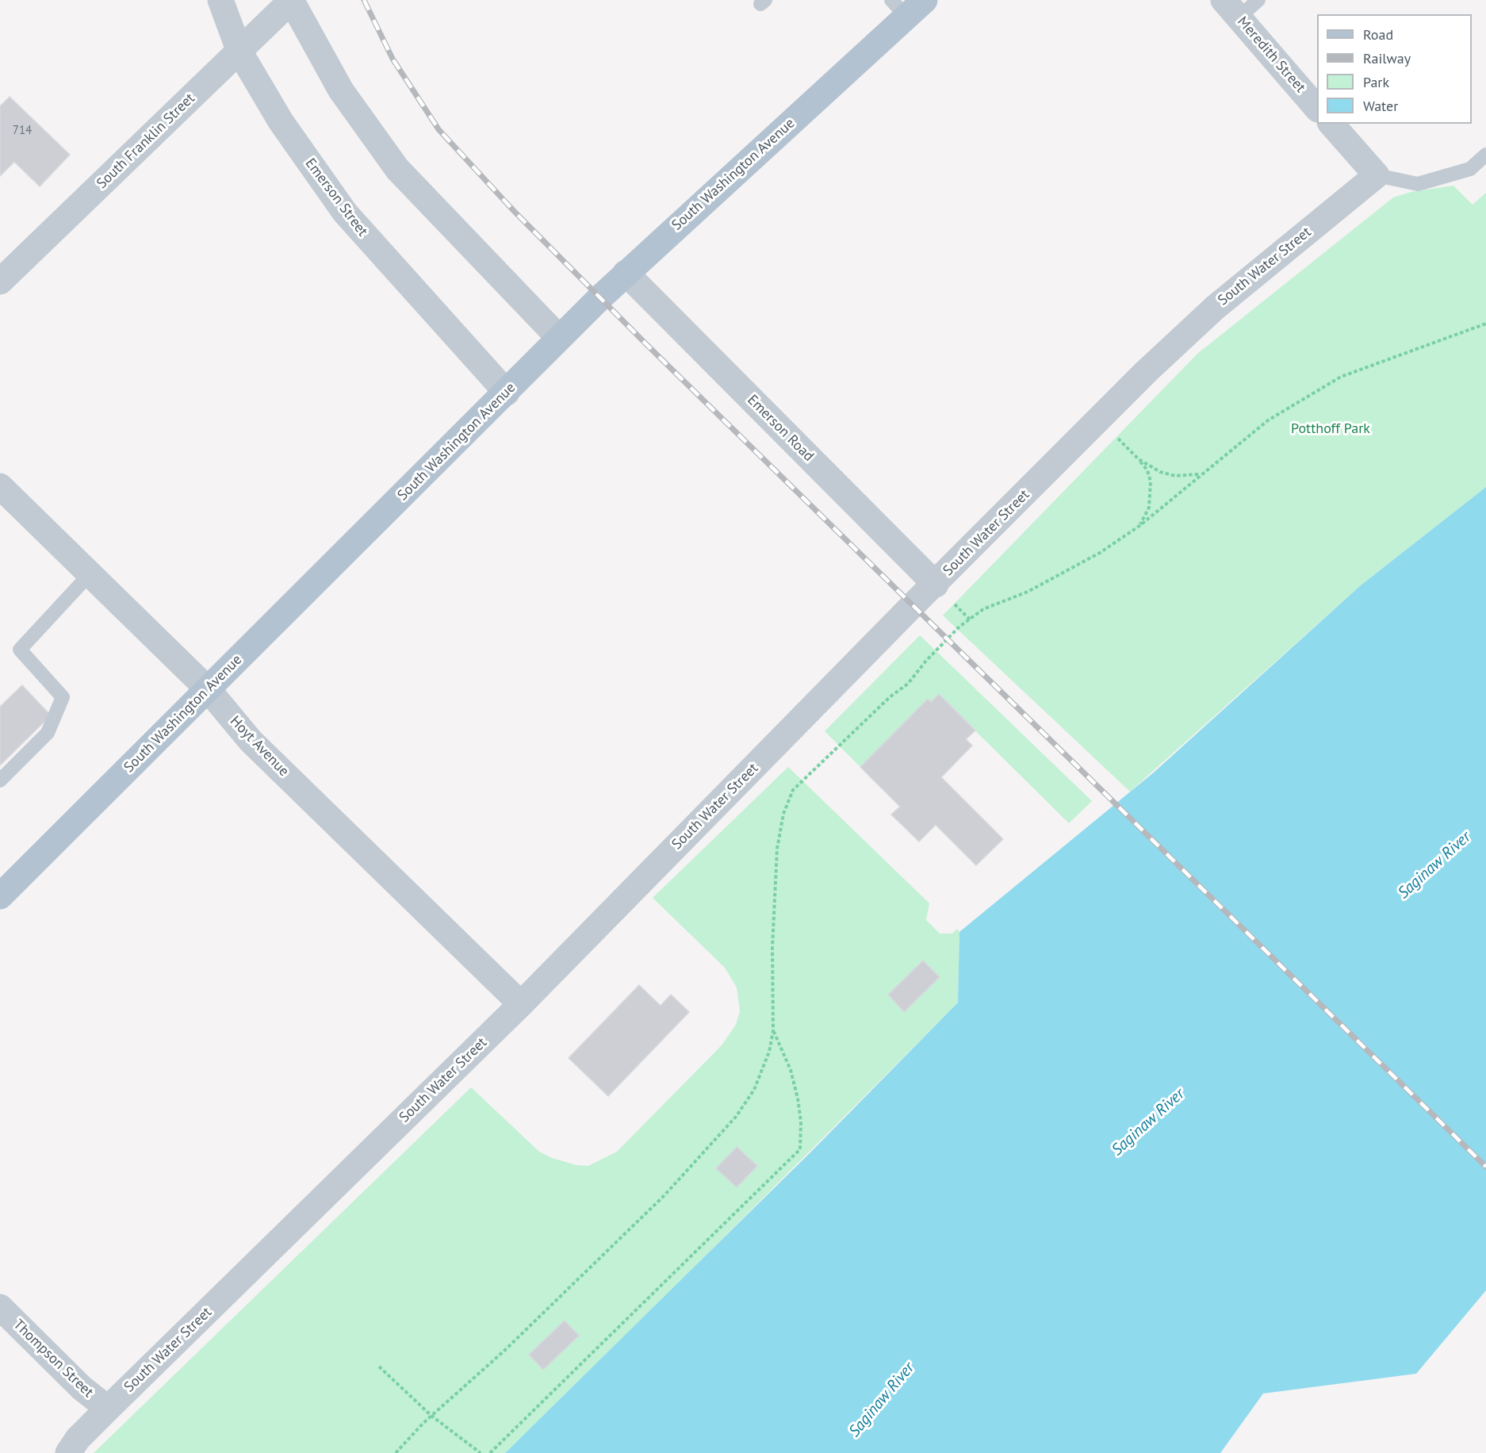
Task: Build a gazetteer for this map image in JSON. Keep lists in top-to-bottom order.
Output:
{
  "streets": {
    "main road": ["South Washington Avenue"],
    "street": [
      "Meredith Street",
      "South Franklin Street",
      "Emerson Street",
      "South Water Street",
      "Emerson Road",
      "Hoyt Avenue",
      "Thompson Street"
    ]
  },
  "crossings": [
    ["South Franklin Street", "Emerson Street"],
    ["South Washington Avenue", "Emerson Street"],
    ["South Washington Avenue", "Emerson Road"],
    ["South Washington Avenue", "Hoyt Avenue"],
    ["South Water Street", "Emerson Road"],
    ["South Water Street", "Hoyt Avenue"],
    ["South Water Street", "Thompson Street"]
  ],
  "water": ["Saginaw River"],
  "parks": ["Potthoff Park"],
  "house_numbers": ["714"],
  "legend": [
    "Road",
    "Railway",
    "Park",
    "Water"
  ]
}
